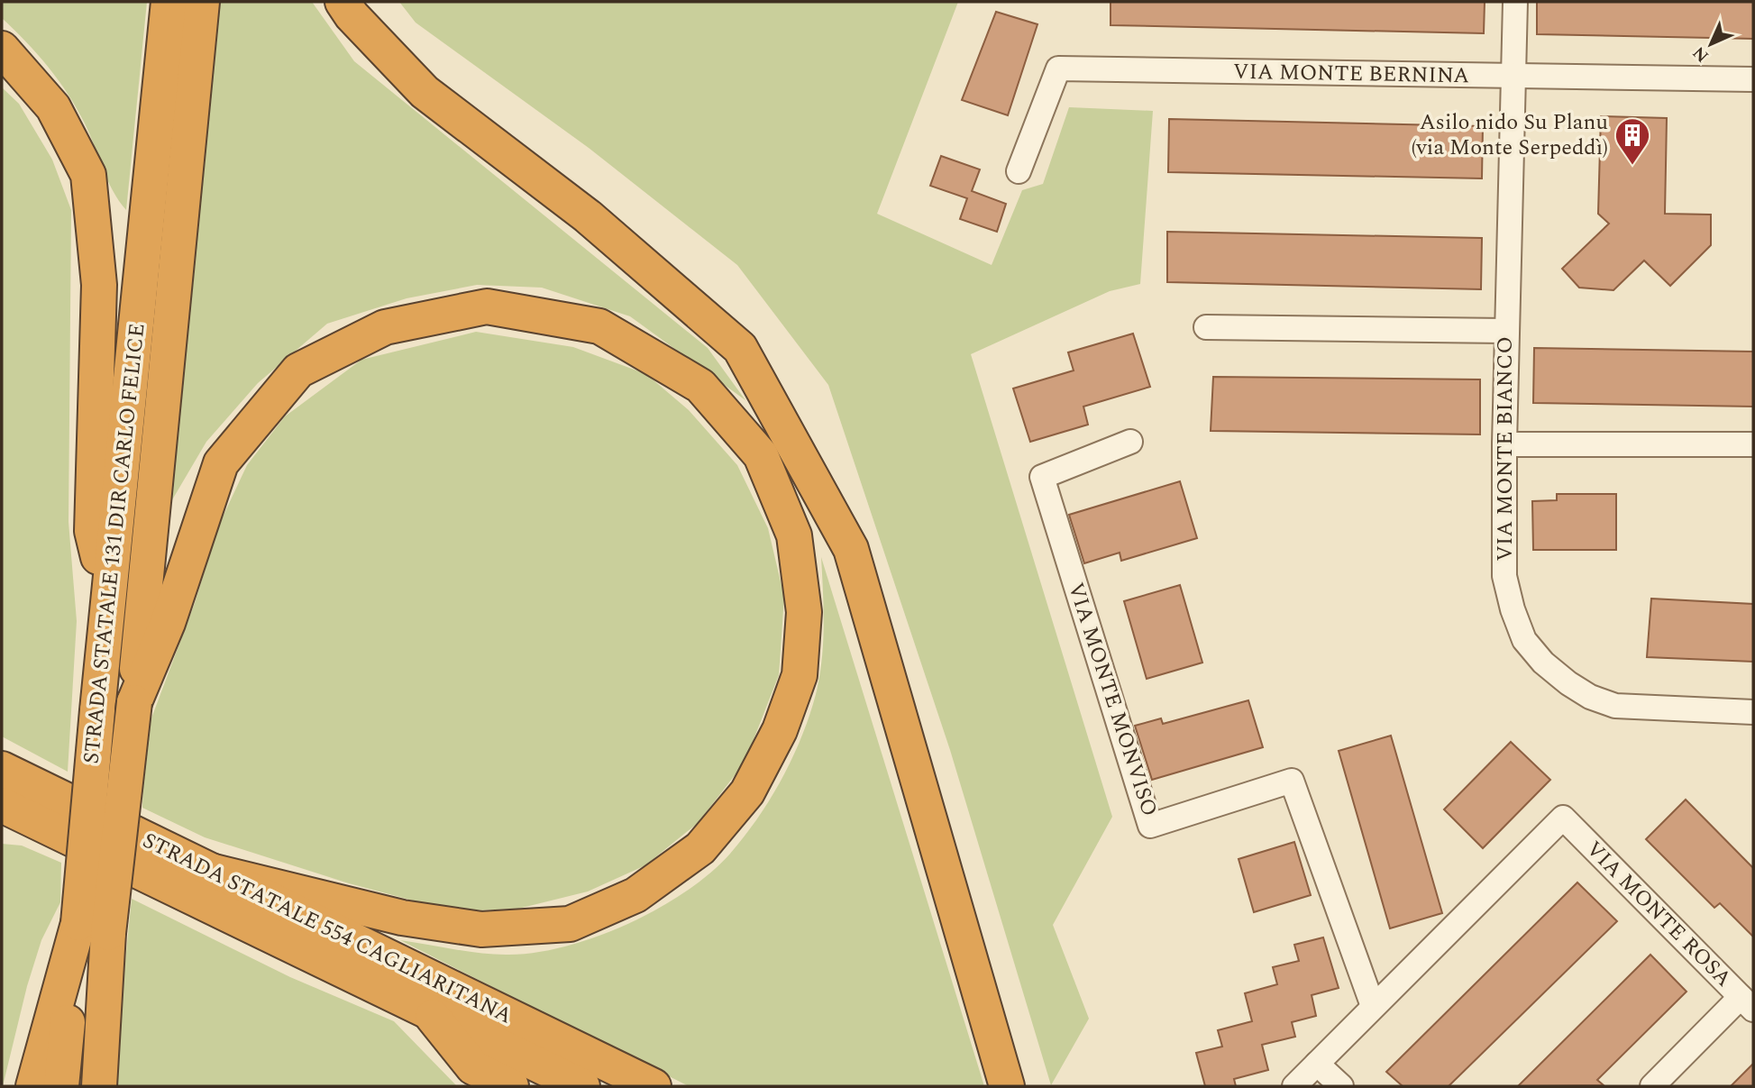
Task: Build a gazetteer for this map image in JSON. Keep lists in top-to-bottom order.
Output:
{
  "streets": {
    "highway": ["STRADA STATALE 131 DIR CARLO FELICE", "STRADA STATALE 554 CAGLIARITANA"],
    "street": [
      "VIA MONTE BERNINA",
      "VIA MONTE BIANCO",
      "VIA MONTE MONVISO",
      "VIA MONTE ROSA"
    ]
  },
  "crossings": [
    ["VIA MONTE BERNINA", "VIA MONTE BIANCO"],
    ["VIA MONTE MONVISO", "VIA MONTE ROSA"]
  ],
  "places": {
    "building": ["Asilo nido Su Planu (via Monte Serpeddì)"]
  },
  "north": "bottom left"
}
